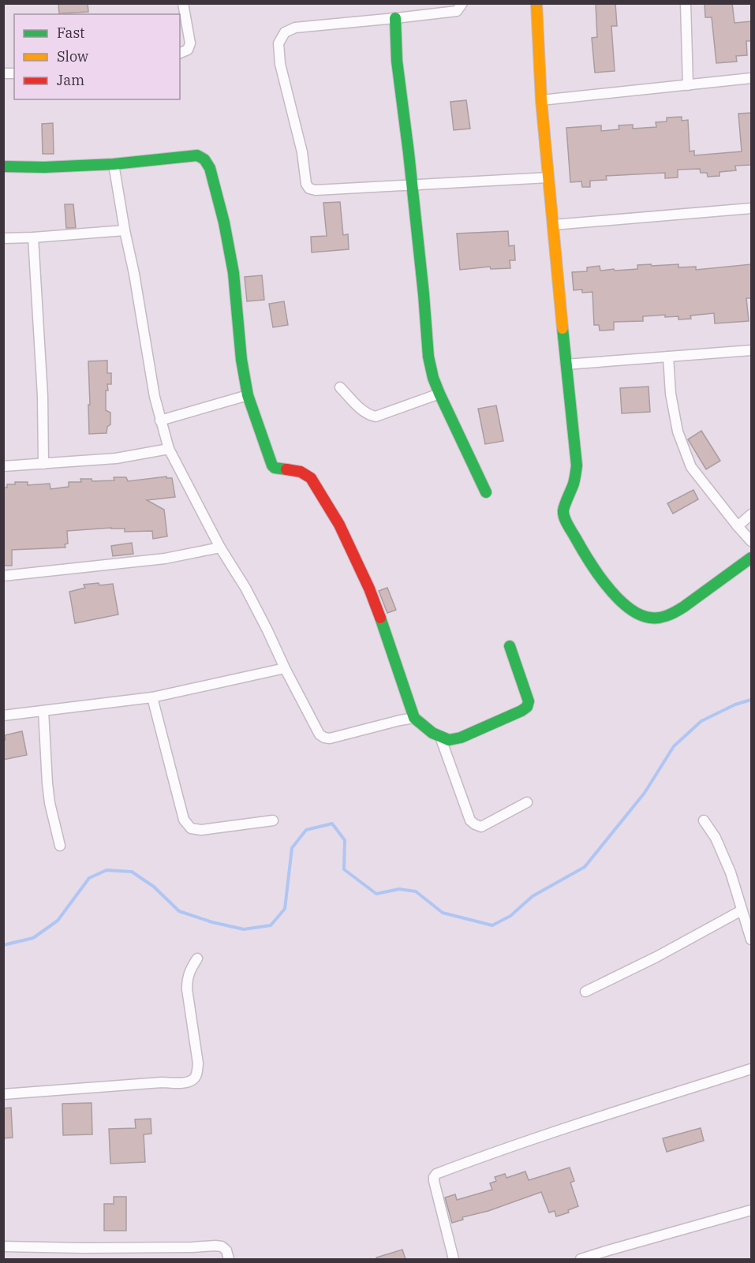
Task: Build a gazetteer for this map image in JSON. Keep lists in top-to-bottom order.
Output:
{
  "legend": ["Fast", "Slow", "Jam"]
}
